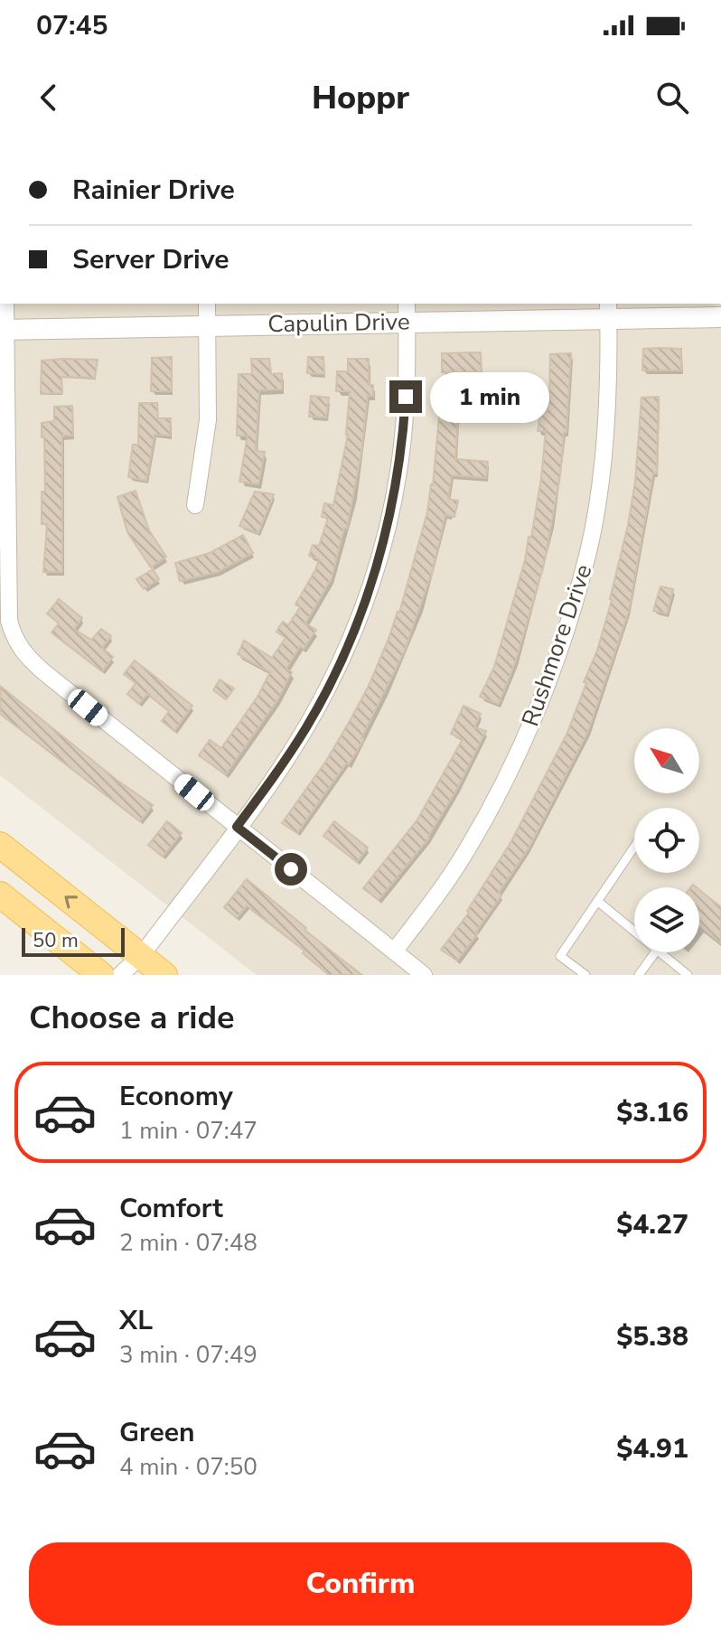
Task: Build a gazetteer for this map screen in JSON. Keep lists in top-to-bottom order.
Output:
{
  "streets": {
    "street": ["Capulin Drive", "Rushmore Drive"]
  },
  "crossings": [
    ["Capulin Drive", "Rushmore Drive"]
  ],
  "scale_bar": "50 m",
  "north": "top left",
  "page": {
    "status": "07:45",
    "header": "Hoppr",
    "banner": ["Rainier Drive", "Server Drive"],
    "bubble": "1 min",
    "scale": "50 m",
    "heading": "Choose a ride",
    "list": [
      {
        "name": "Economy",
        "note": "1 min · 07:47",
        "value": "$3.16"
      },
      {
        "name": "Comfort",
        "note": "2 min · 07:48",
        "value": "$4.27"
      },
      {
        "name": "XL",
        "note": "3 min · 07:49",
        "value": "$5.38"
      },
      {
        "name": "Green",
        "note": "4 min · 07:50",
        "value": "$4.91"
      }
    ],
    "buttons": "Confirm"
  }
}
